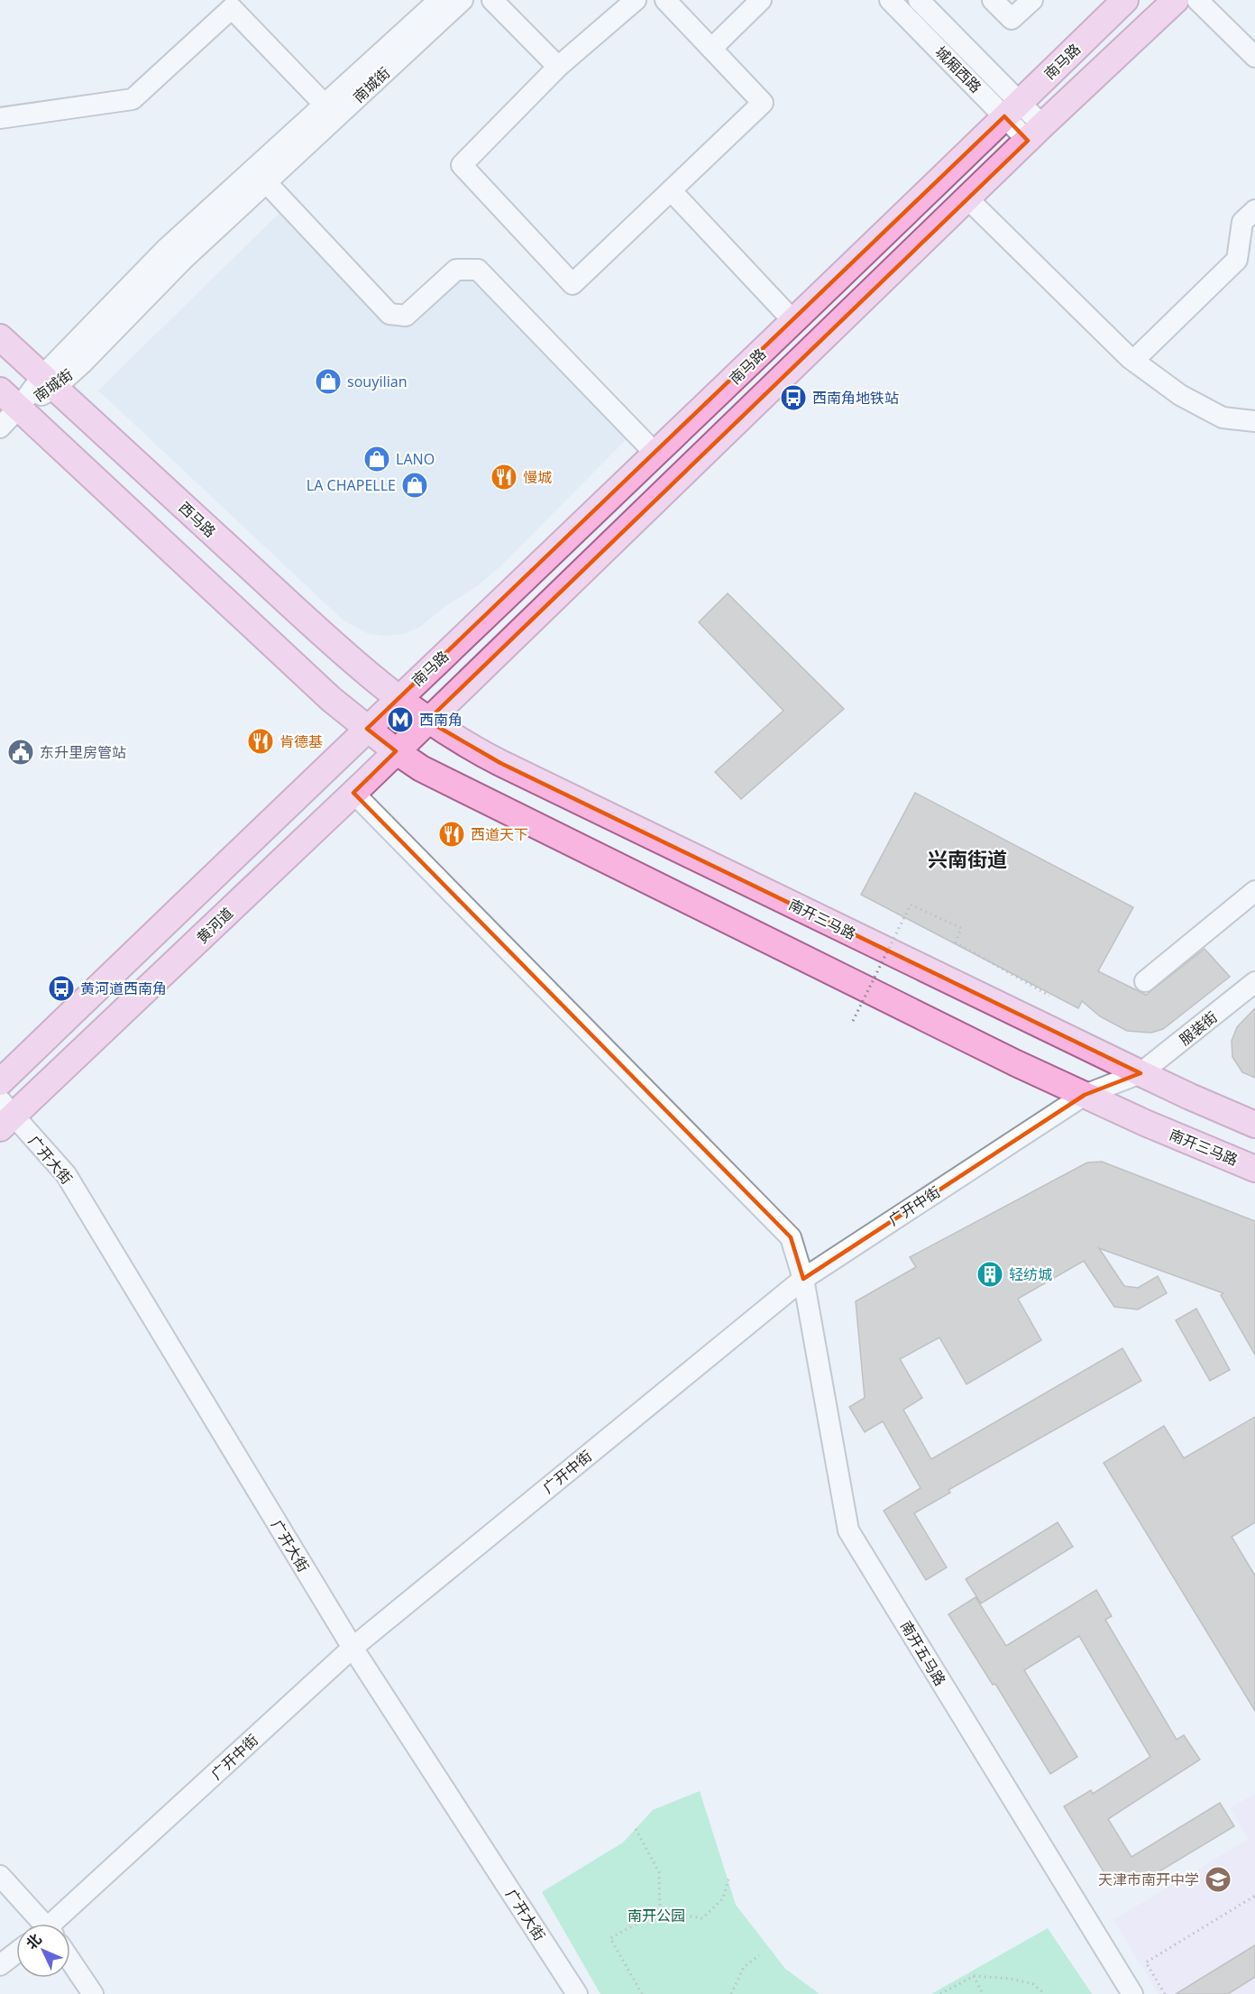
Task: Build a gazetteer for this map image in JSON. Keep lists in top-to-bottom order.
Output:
{
  "streets": {
    "main road": [
      "南马路",
      "西马路",
      "南开三马路",
      "黄河道"
    ],
    "street": [
      "城厢西路",
      "南城街",
      "服装街",
      "广开大街",
      "广开中街",
      "南开五马路"
    ]
  },
  "crossings": [
    ["南马路", "城厢西路"],
    ["南马路", "西马路"],
    ["南马路", "南开三马路"],
    ["南城街", "西马路"],
    ["西马路", "南开三马路"],
    ["南开三马路", "黄河道"],
    ["南开三马路", "服装街"],
    ["南开三马路", "广开中街"],
    ["黄河道", "广开大街"],
    ["黄河道", "南开五马路"],
    ["服装街", "广开中街"],
    ["广开大街", "广开中街"],
    ["广开中街", "南开五马路"]
  ],
  "districts": ["兴南街道"],
  "parks": ["南开公园"],
  "places": {
    "shop": ["souyilian", "LANO", "LA CHAPELLE"],
    "bus stop": ["西南角地铁站", "黄河道西南角"],
    "restaurant": ["慢城", "肯德基", "西道天下"],
    "metro station": ["西南角"],
    "public building": ["东升里房管站"],
    "building": ["轻纺城"],
    "school or university": ["天津市南开中学"]
  },
  "north": "top left"
}
